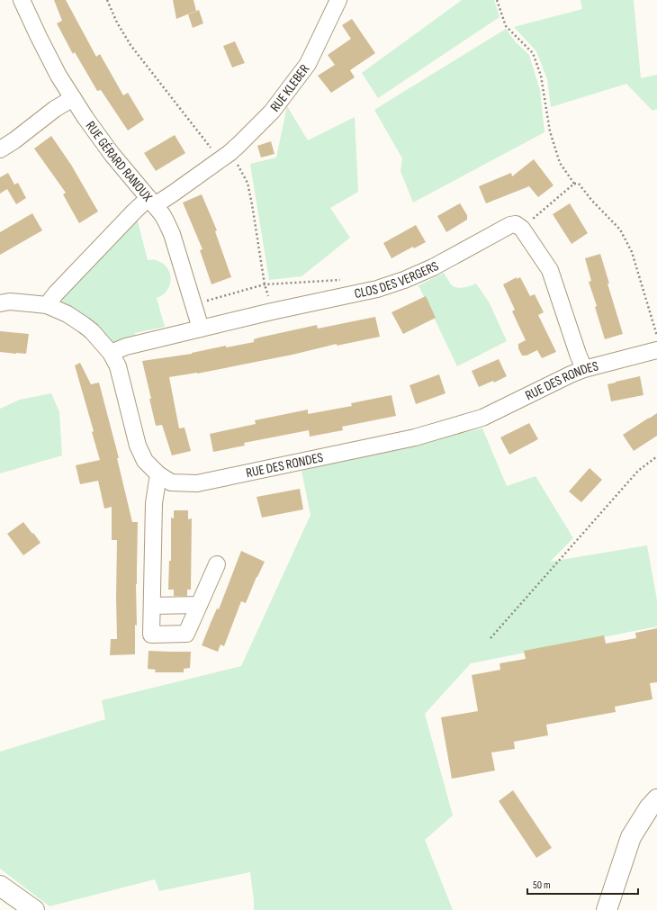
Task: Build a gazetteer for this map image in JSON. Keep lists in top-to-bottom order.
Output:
{
  "streets": {
    "street": [
      "RUE KLEBER",
      "RUE GÉRARD RANOUX",
      "CLOS DES VERGERS",
      "RUE DES RONDES"
    ]
  },
  "crossings": [
    ["RUE KLEBER", "RUE GÉRARD RANOUX"],
    ["RUE KLEBER", "RUE DES RONDES"],
    ["RUE GÉRARD RANOUX", "CLOS DES VERGERS"],
    ["CLOS DES VERGERS", "RUE DES RONDES"]
  ],
  "scale_bar": "50 m"
}
